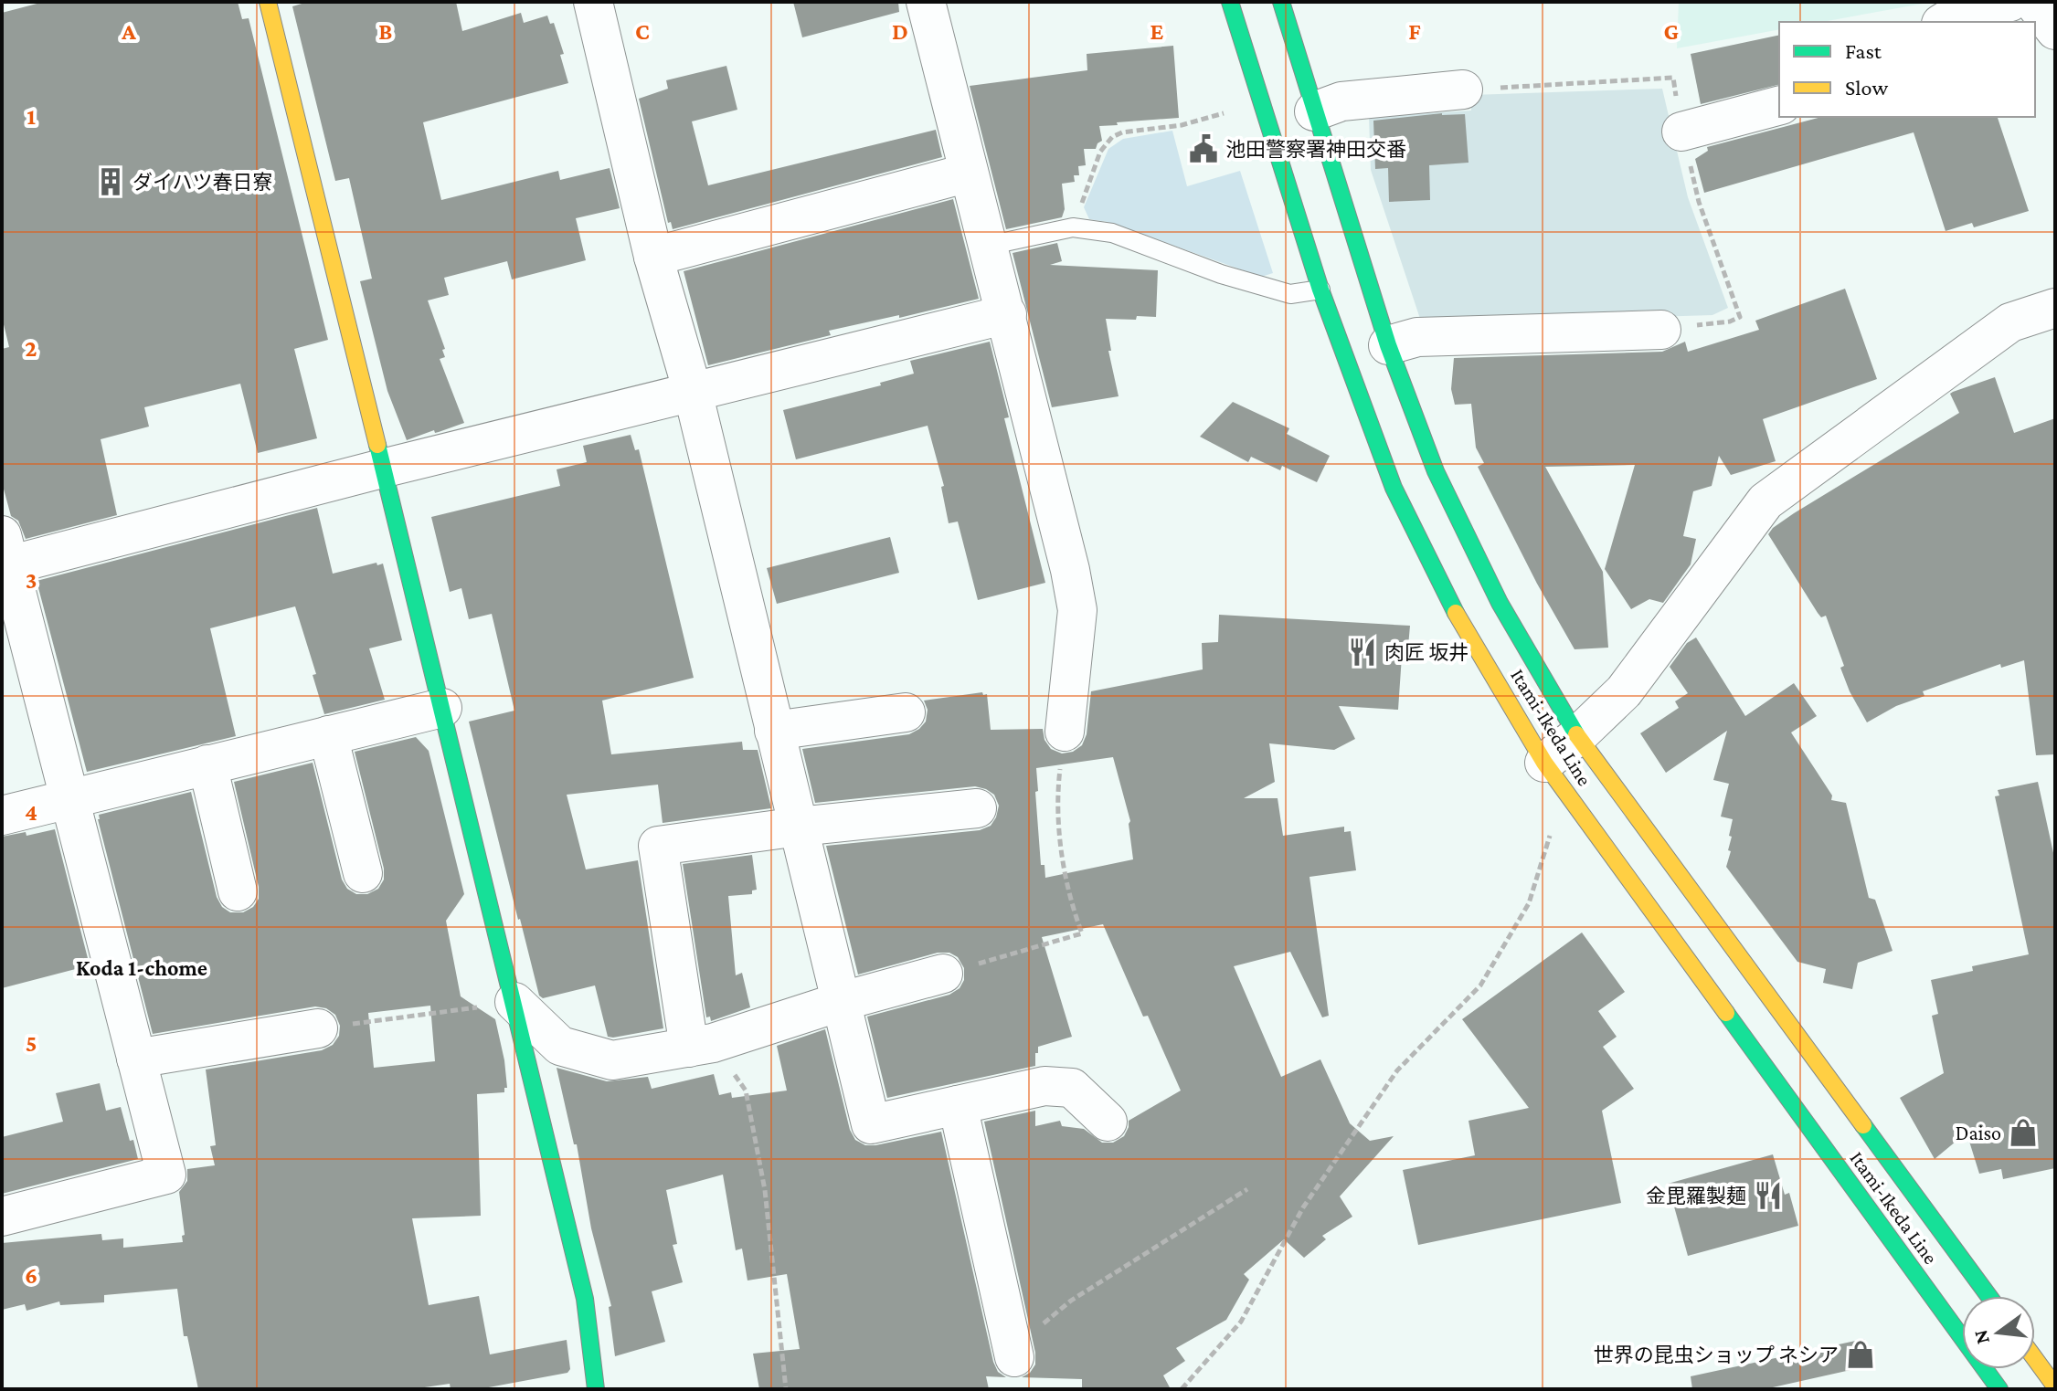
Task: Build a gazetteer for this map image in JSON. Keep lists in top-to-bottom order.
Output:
{
  "streets": {
    "main road": ["Itami-Ikeda Line"]
  },
  "districts": ["Koda 1-chome"],
  "places": {
    "public building": ["池田警察署神田交番"],
    "building": ["ダイハツ春日寮"],
    "restaurant": ["肉匠 坂井", "金毘羅製麺"],
    "shop": ["Daiso", "世界の昆虫ショップ ネシア"]
  },
  "legend": ["Fast", "Slow"],
  "north": "left",
  "grid": {
    "columns": [
      "A",
      "B",
      "C",
      "D",
      "E",
      "F",
      "G"
    ],
    "rows": [
      "1",
      "2",
      "3",
      "4",
      "5",
      "6"
    ]
  }
}
